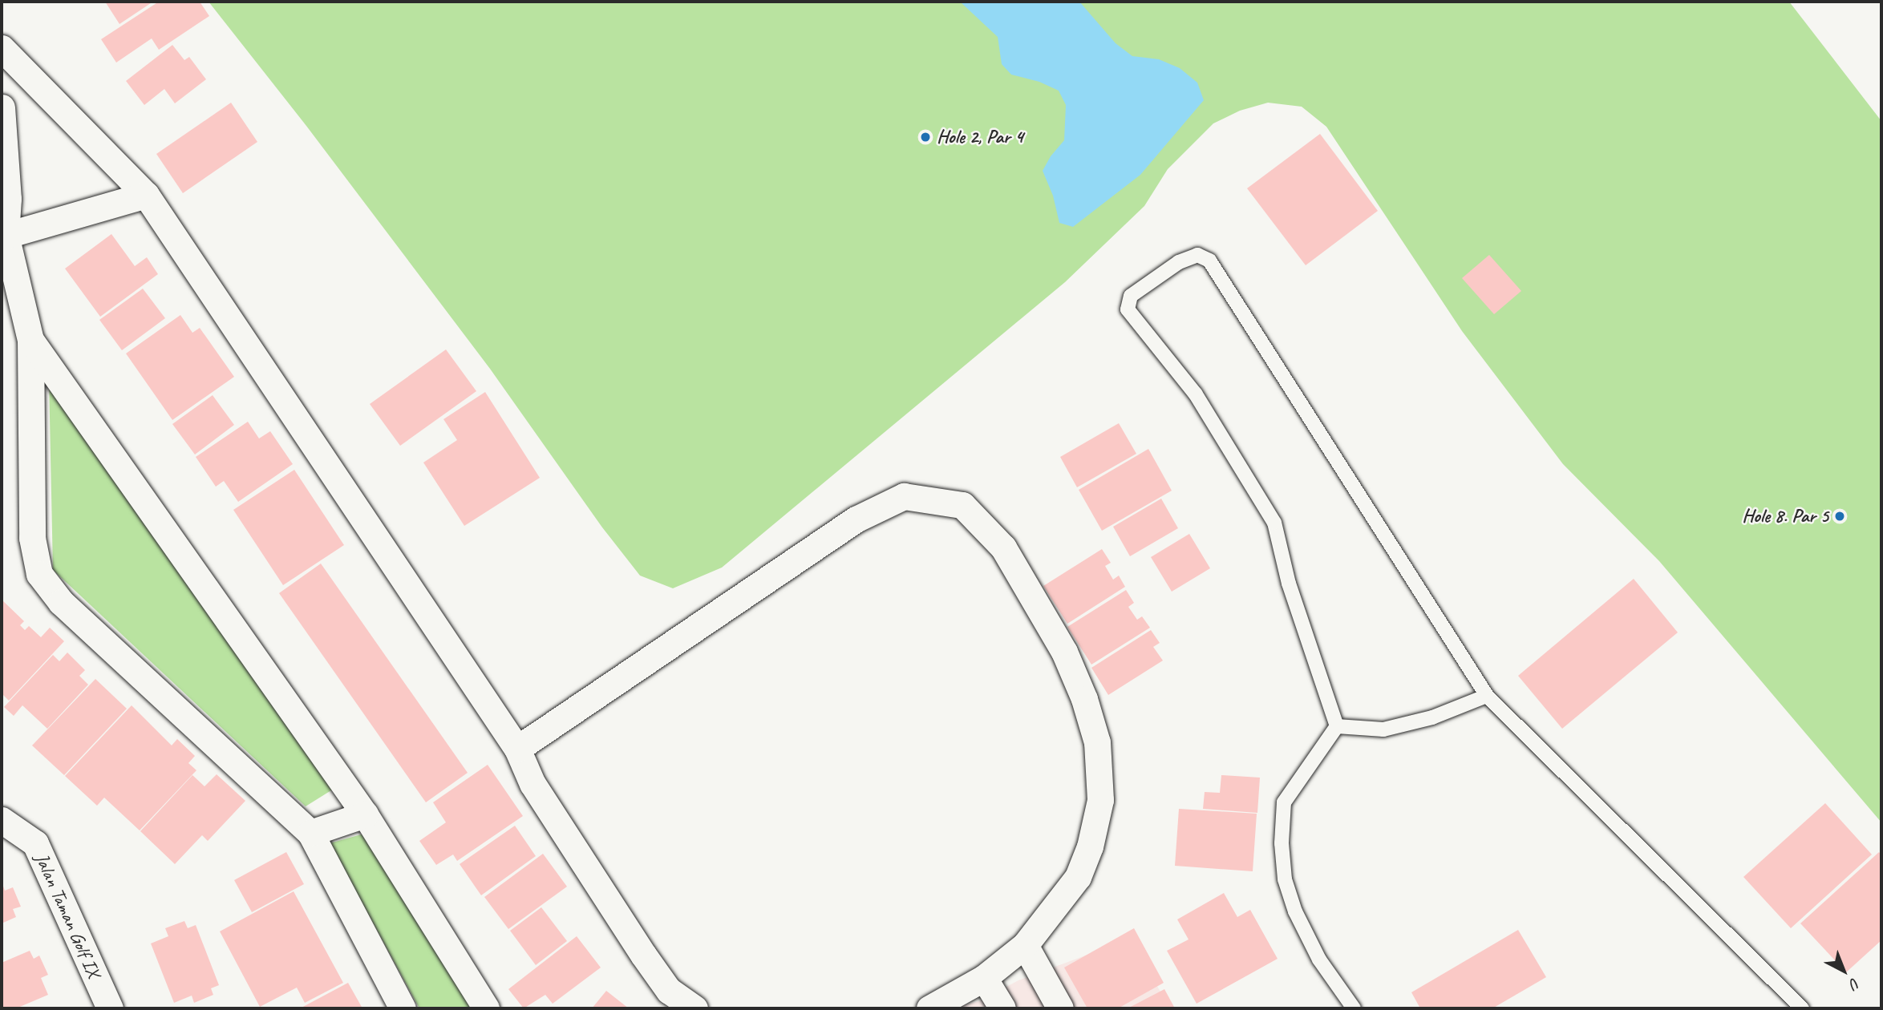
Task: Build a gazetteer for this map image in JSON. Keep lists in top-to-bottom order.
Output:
{
  "streets": {
    "street": ["Jalan Taman Golf IX"]
  },
  "places": ["Hole 2, Par 4", "Hole 8. Par 5"],
  "north": "bottom right"
}
